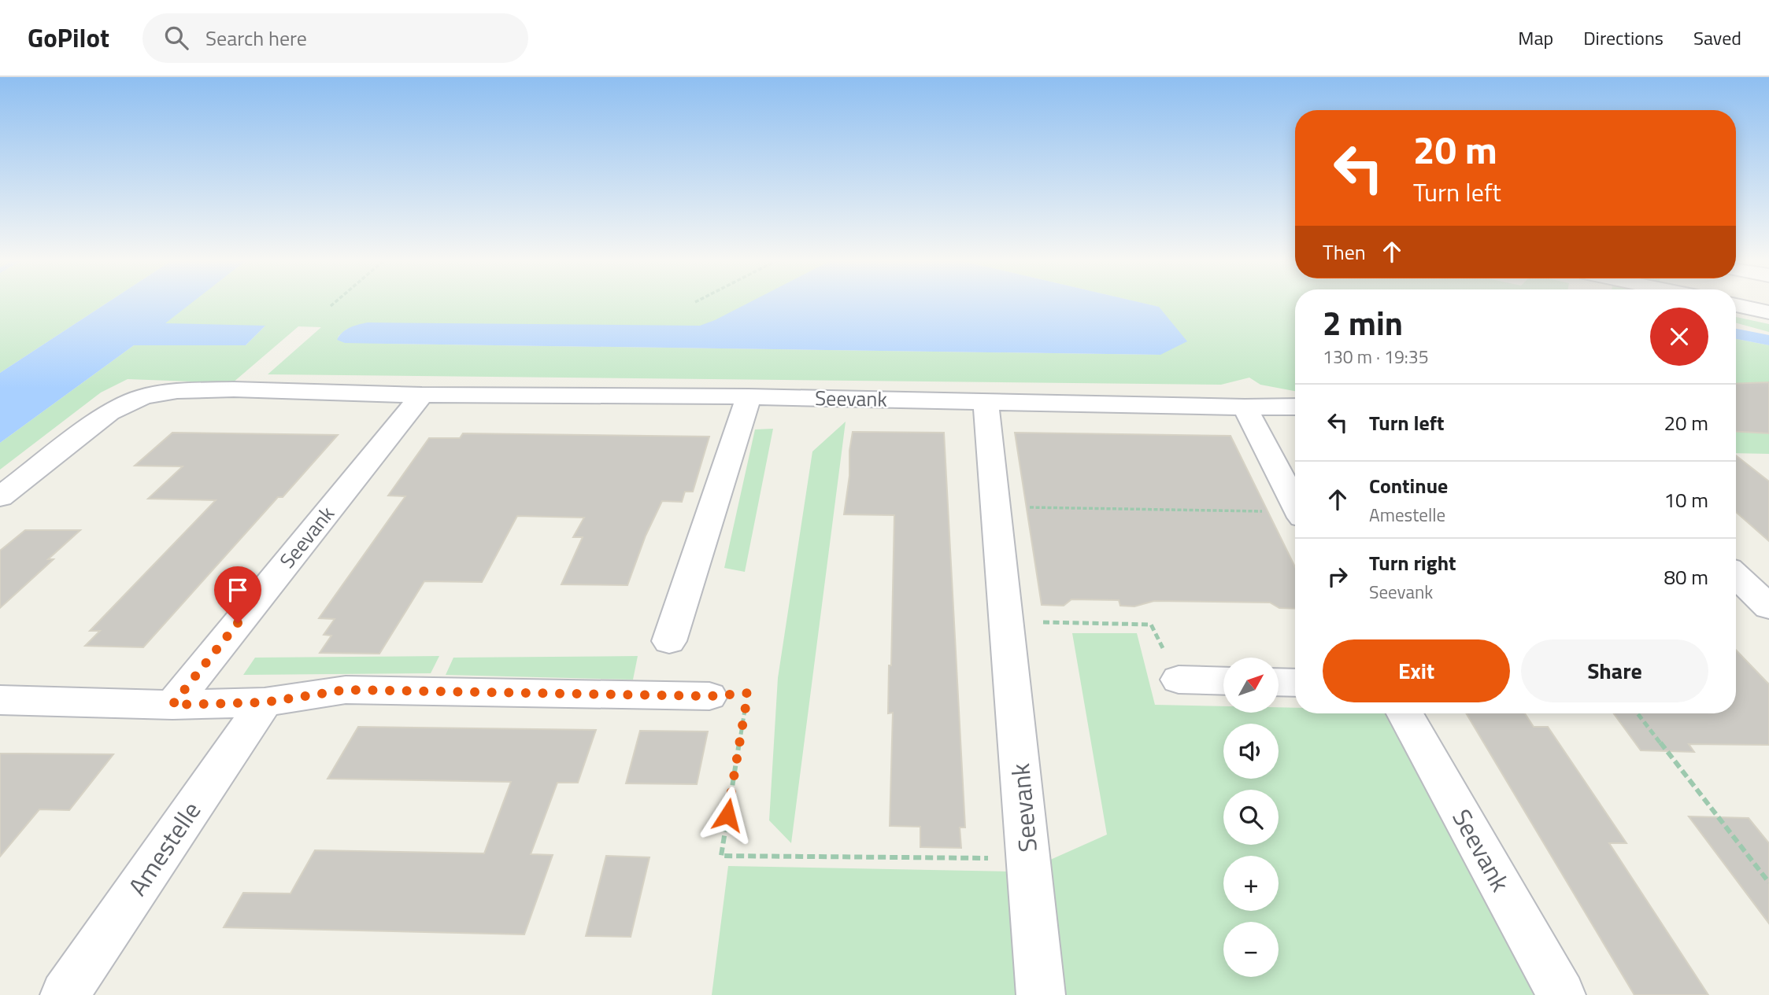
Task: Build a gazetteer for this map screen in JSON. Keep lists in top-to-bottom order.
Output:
{
  "streets": {
    "street": ["Seevank", "Amestelle"]
  },
  "north": "top right",
  "page": {
    "header": "GoPilot",
    "search": "Search here",
    "nav": ["Map", "Directions", "Saved"],
    "turn": ["20 m", "Turn left"],
    "then": "Then",
    "heading": ["2 min", "130 m · 19:35"],
    "list": [
      {
        "name": "Turn left",
        "value": "20 m"
      },
      {
        "name": "Continue",
        "note": "Amestelle",
        "value": "10 m"
      },
      {
        "name": "Turn right",
        "note": "Seevank",
        "value": "80 m"
      }
    ],
    "buttons": ["Exit", "Share"],
    "map_buttons": ["+", "−"]
  }
}
